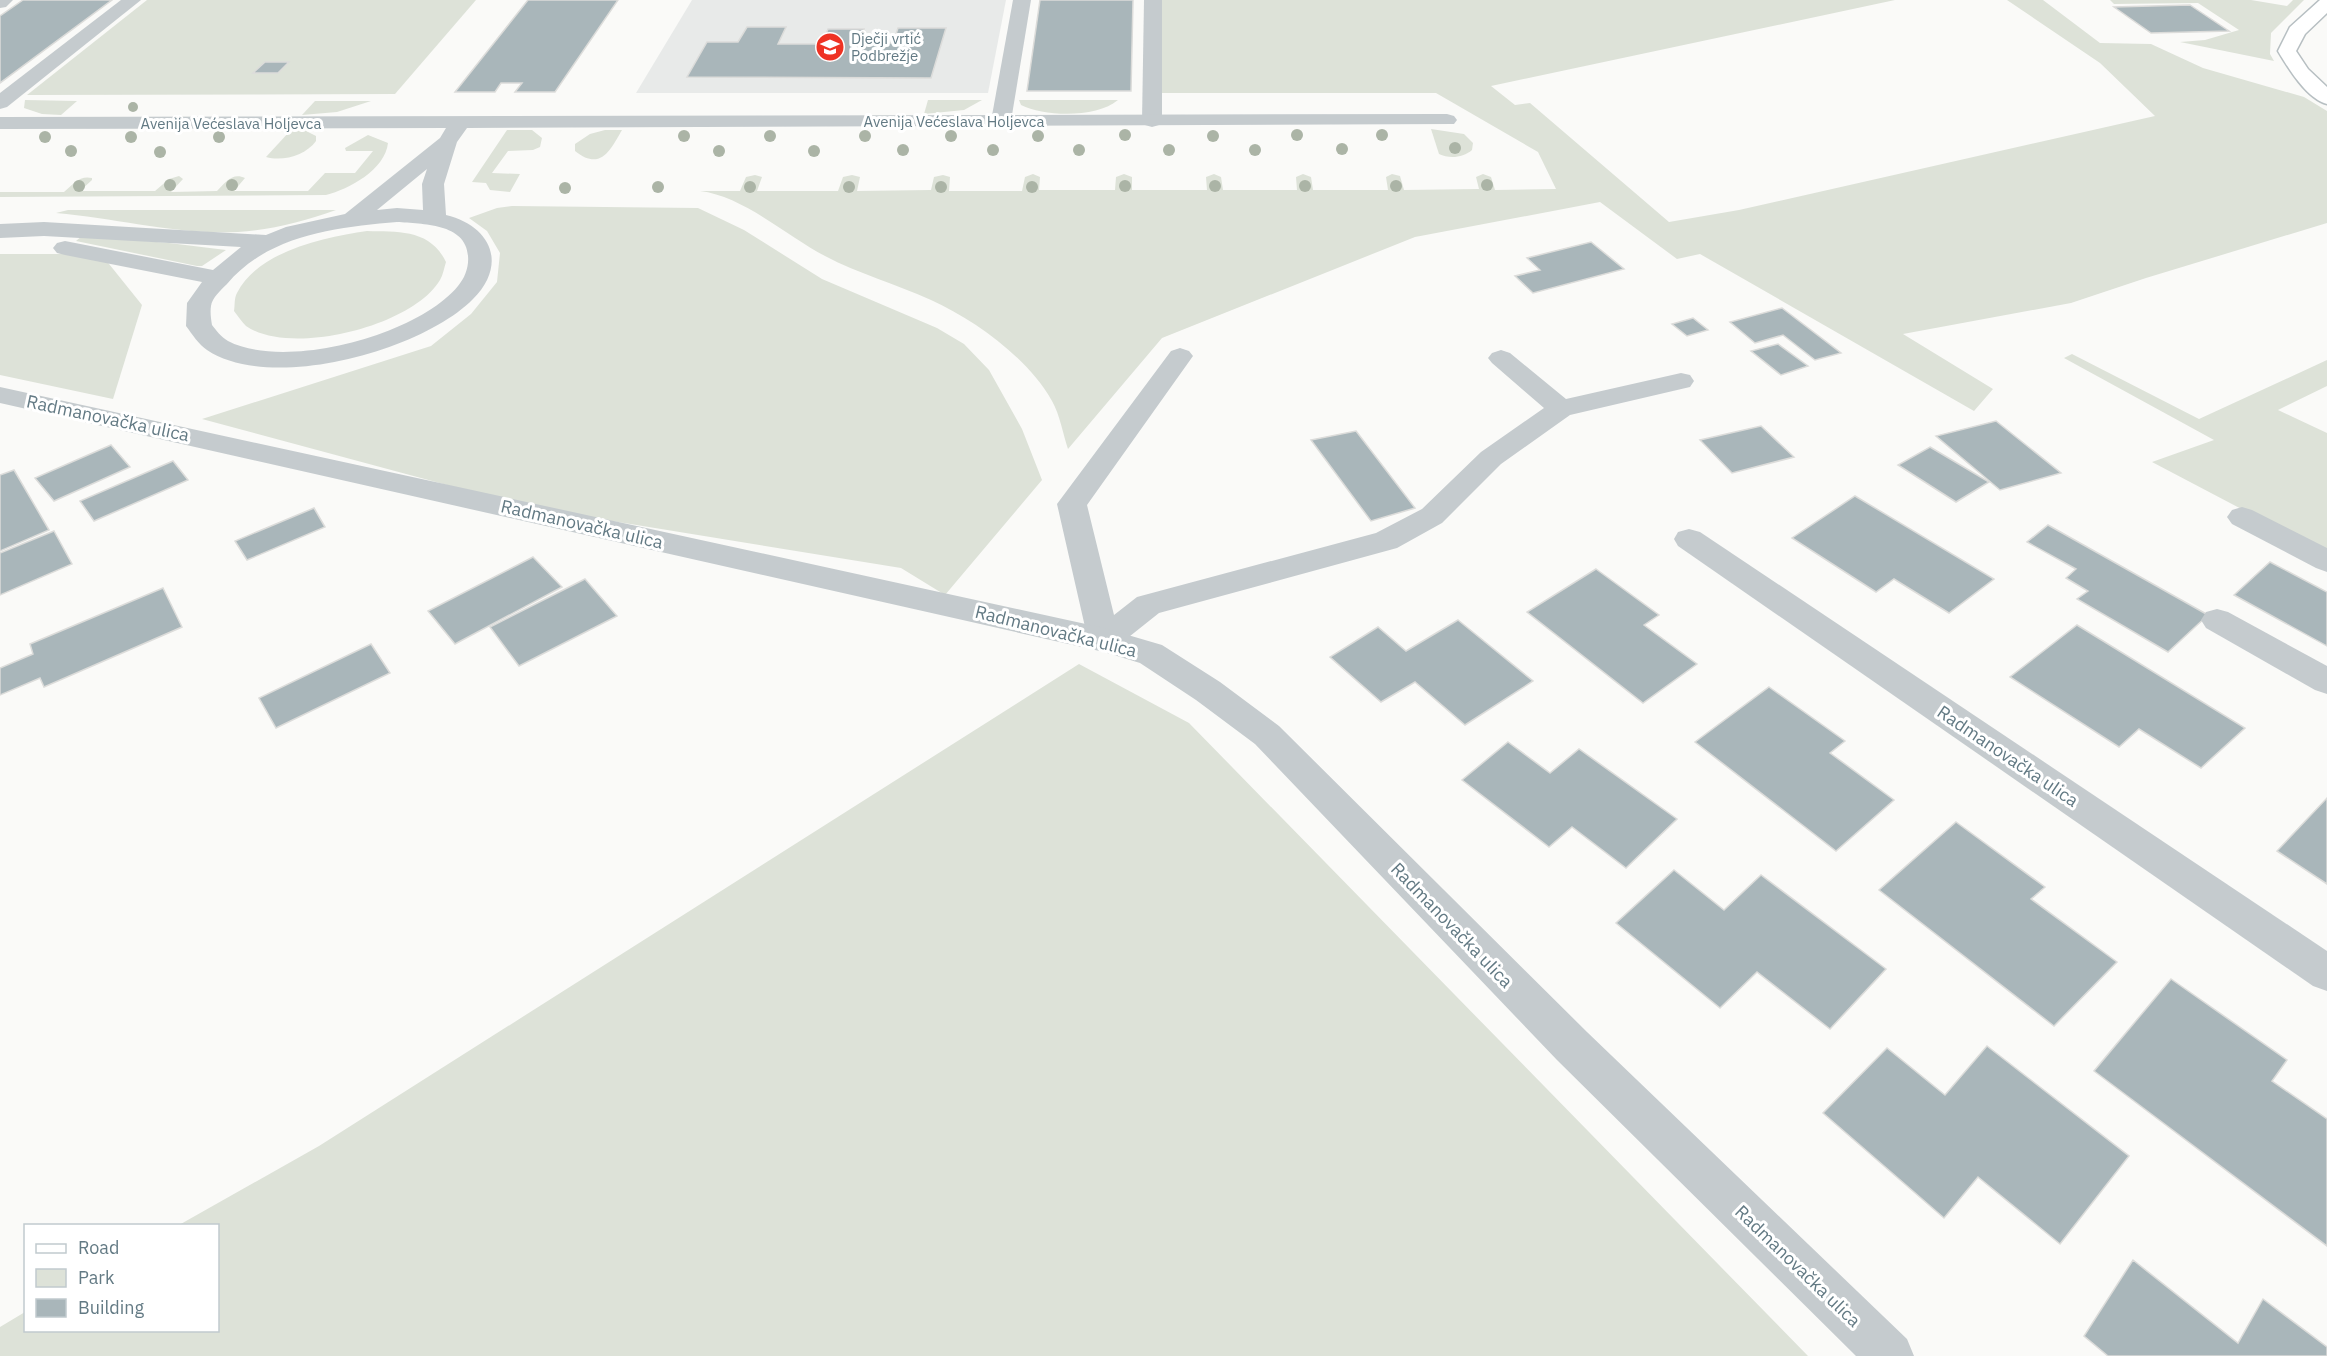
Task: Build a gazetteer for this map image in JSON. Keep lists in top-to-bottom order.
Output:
{
  "streets": {
    "street": ["Avenija Većeslava Holjevca", "Radmanovačka ulica"]
  },
  "places": {
    "school or university": ["Dječji vrtić Podbrežje"]
  },
  "legend": ["Road", "Park", "Building"]
}
